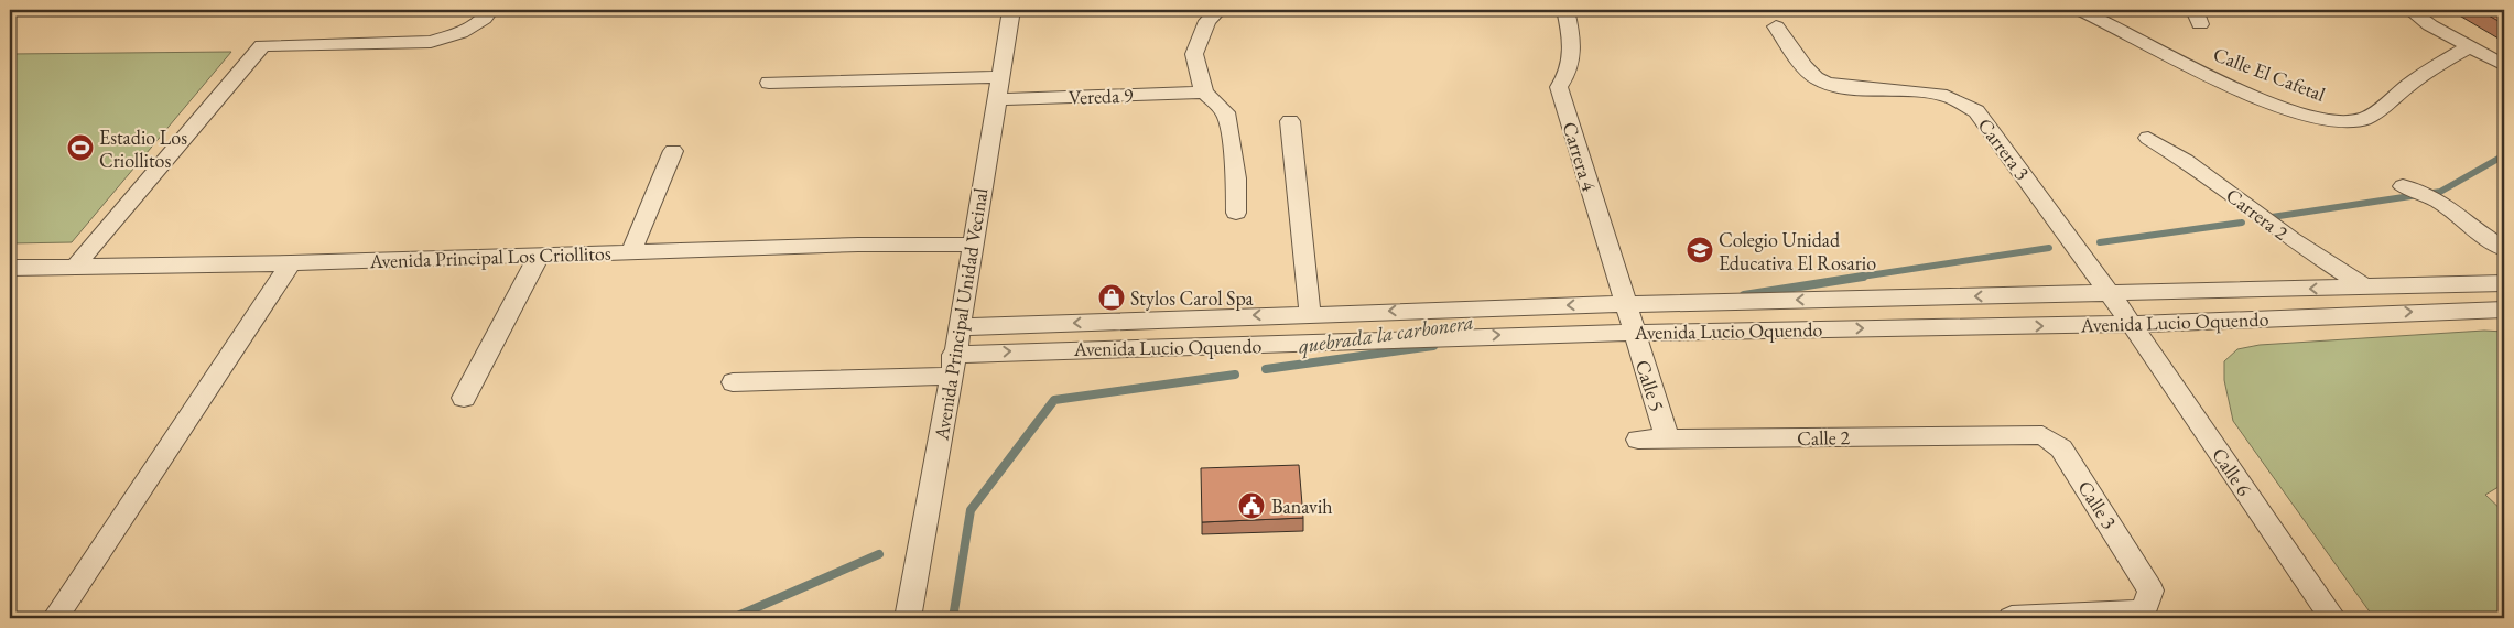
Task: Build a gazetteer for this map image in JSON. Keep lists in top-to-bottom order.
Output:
{
  "streets": {
    "street": [
      "Calle El Cafetal",
      "Vereda 9",
      "Carrera 3",
      "Carrera 4",
      "Carrera 2",
      "Avenida Principal Los Criollitos",
      "Avenida Principal Unidad Vecinal",
      "Avenida Lucio Oquendo",
      "Calle 5",
      "Calle 2",
      "Calle 6",
      "Calle 3"
    ]
  },
  "crossings": [
    ["Vereda 9", "Avenida Principal Unidad Vecinal"],
    ["Carrera 3", "Avenida Lucio Oquendo"],
    ["Carrera 4", "Avenida Lucio Oquendo"],
    ["Carrera 2", "Avenida Lucio Oquendo"],
    ["Avenida Principal Los Criollitos", "Avenida Principal Unidad Vecinal"],
    ["Avenida Principal Unidad Vecinal", "Avenida Lucio Oquendo"],
    ["Avenida Lucio Oquendo", "Calle 5"],
    ["Avenida Lucio Oquendo", "Calle 6"],
    ["Calle 5", "Calle 2"],
    ["Calle 2", "Calle 3"]
  ],
  "water": ["quebrada la carbonera"],
  "places": {
    "sports": ["Estadio Los Criollitos"],
    "school or university": ["Colegio Unidad Educativa El Rosario"],
    "shop": ["Stylos Carol Spa"],
    "public building": ["Banavih"]
  }
}
